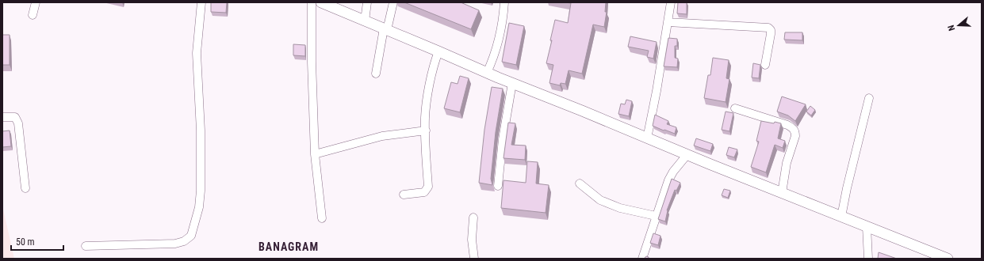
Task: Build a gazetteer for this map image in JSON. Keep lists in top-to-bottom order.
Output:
{
  "districts": ["BANAGRAM"],
  "scale_bar": "50 m",
  "north": "left"
}
